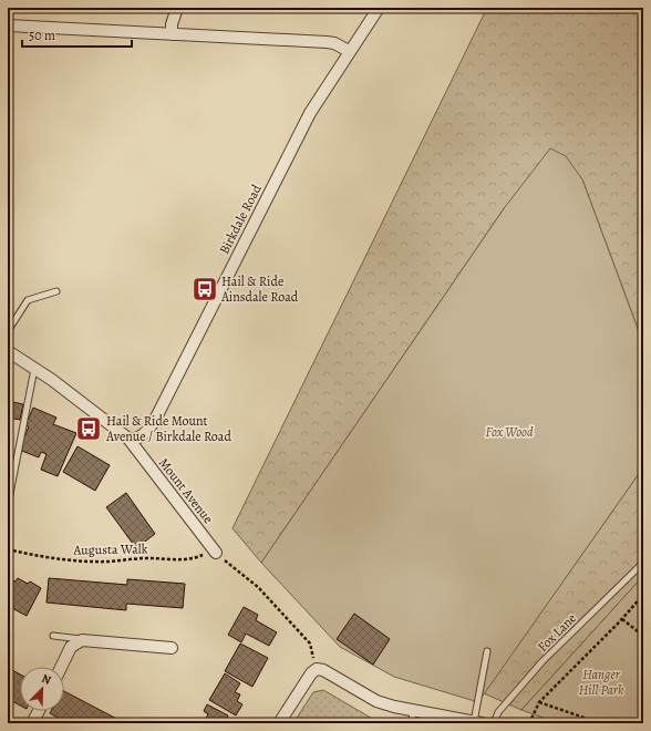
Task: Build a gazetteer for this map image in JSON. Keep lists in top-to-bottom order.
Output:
{
  "streets": {
    "street": ["Birkdale Road", "Mount Avenue"],
    "lane": ["Fox Lane"],
    "path": ["Augusta Walk"]
  },
  "crossings": [
    ["Birkdale Road", "Mount Avenue"],
    ["Mount Avenue", "Augusta Walk"]
  ],
  "parks": ["Fox Wood", "Hanger Hill Park"],
  "places": {
    "bus stop": ["Hail & Ride Ainsdale Road", "Hail & Ride Mount Avenue / Birkdale Road"]
  },
  "scale_bar": "50 m",
  "north": "top right"
}
